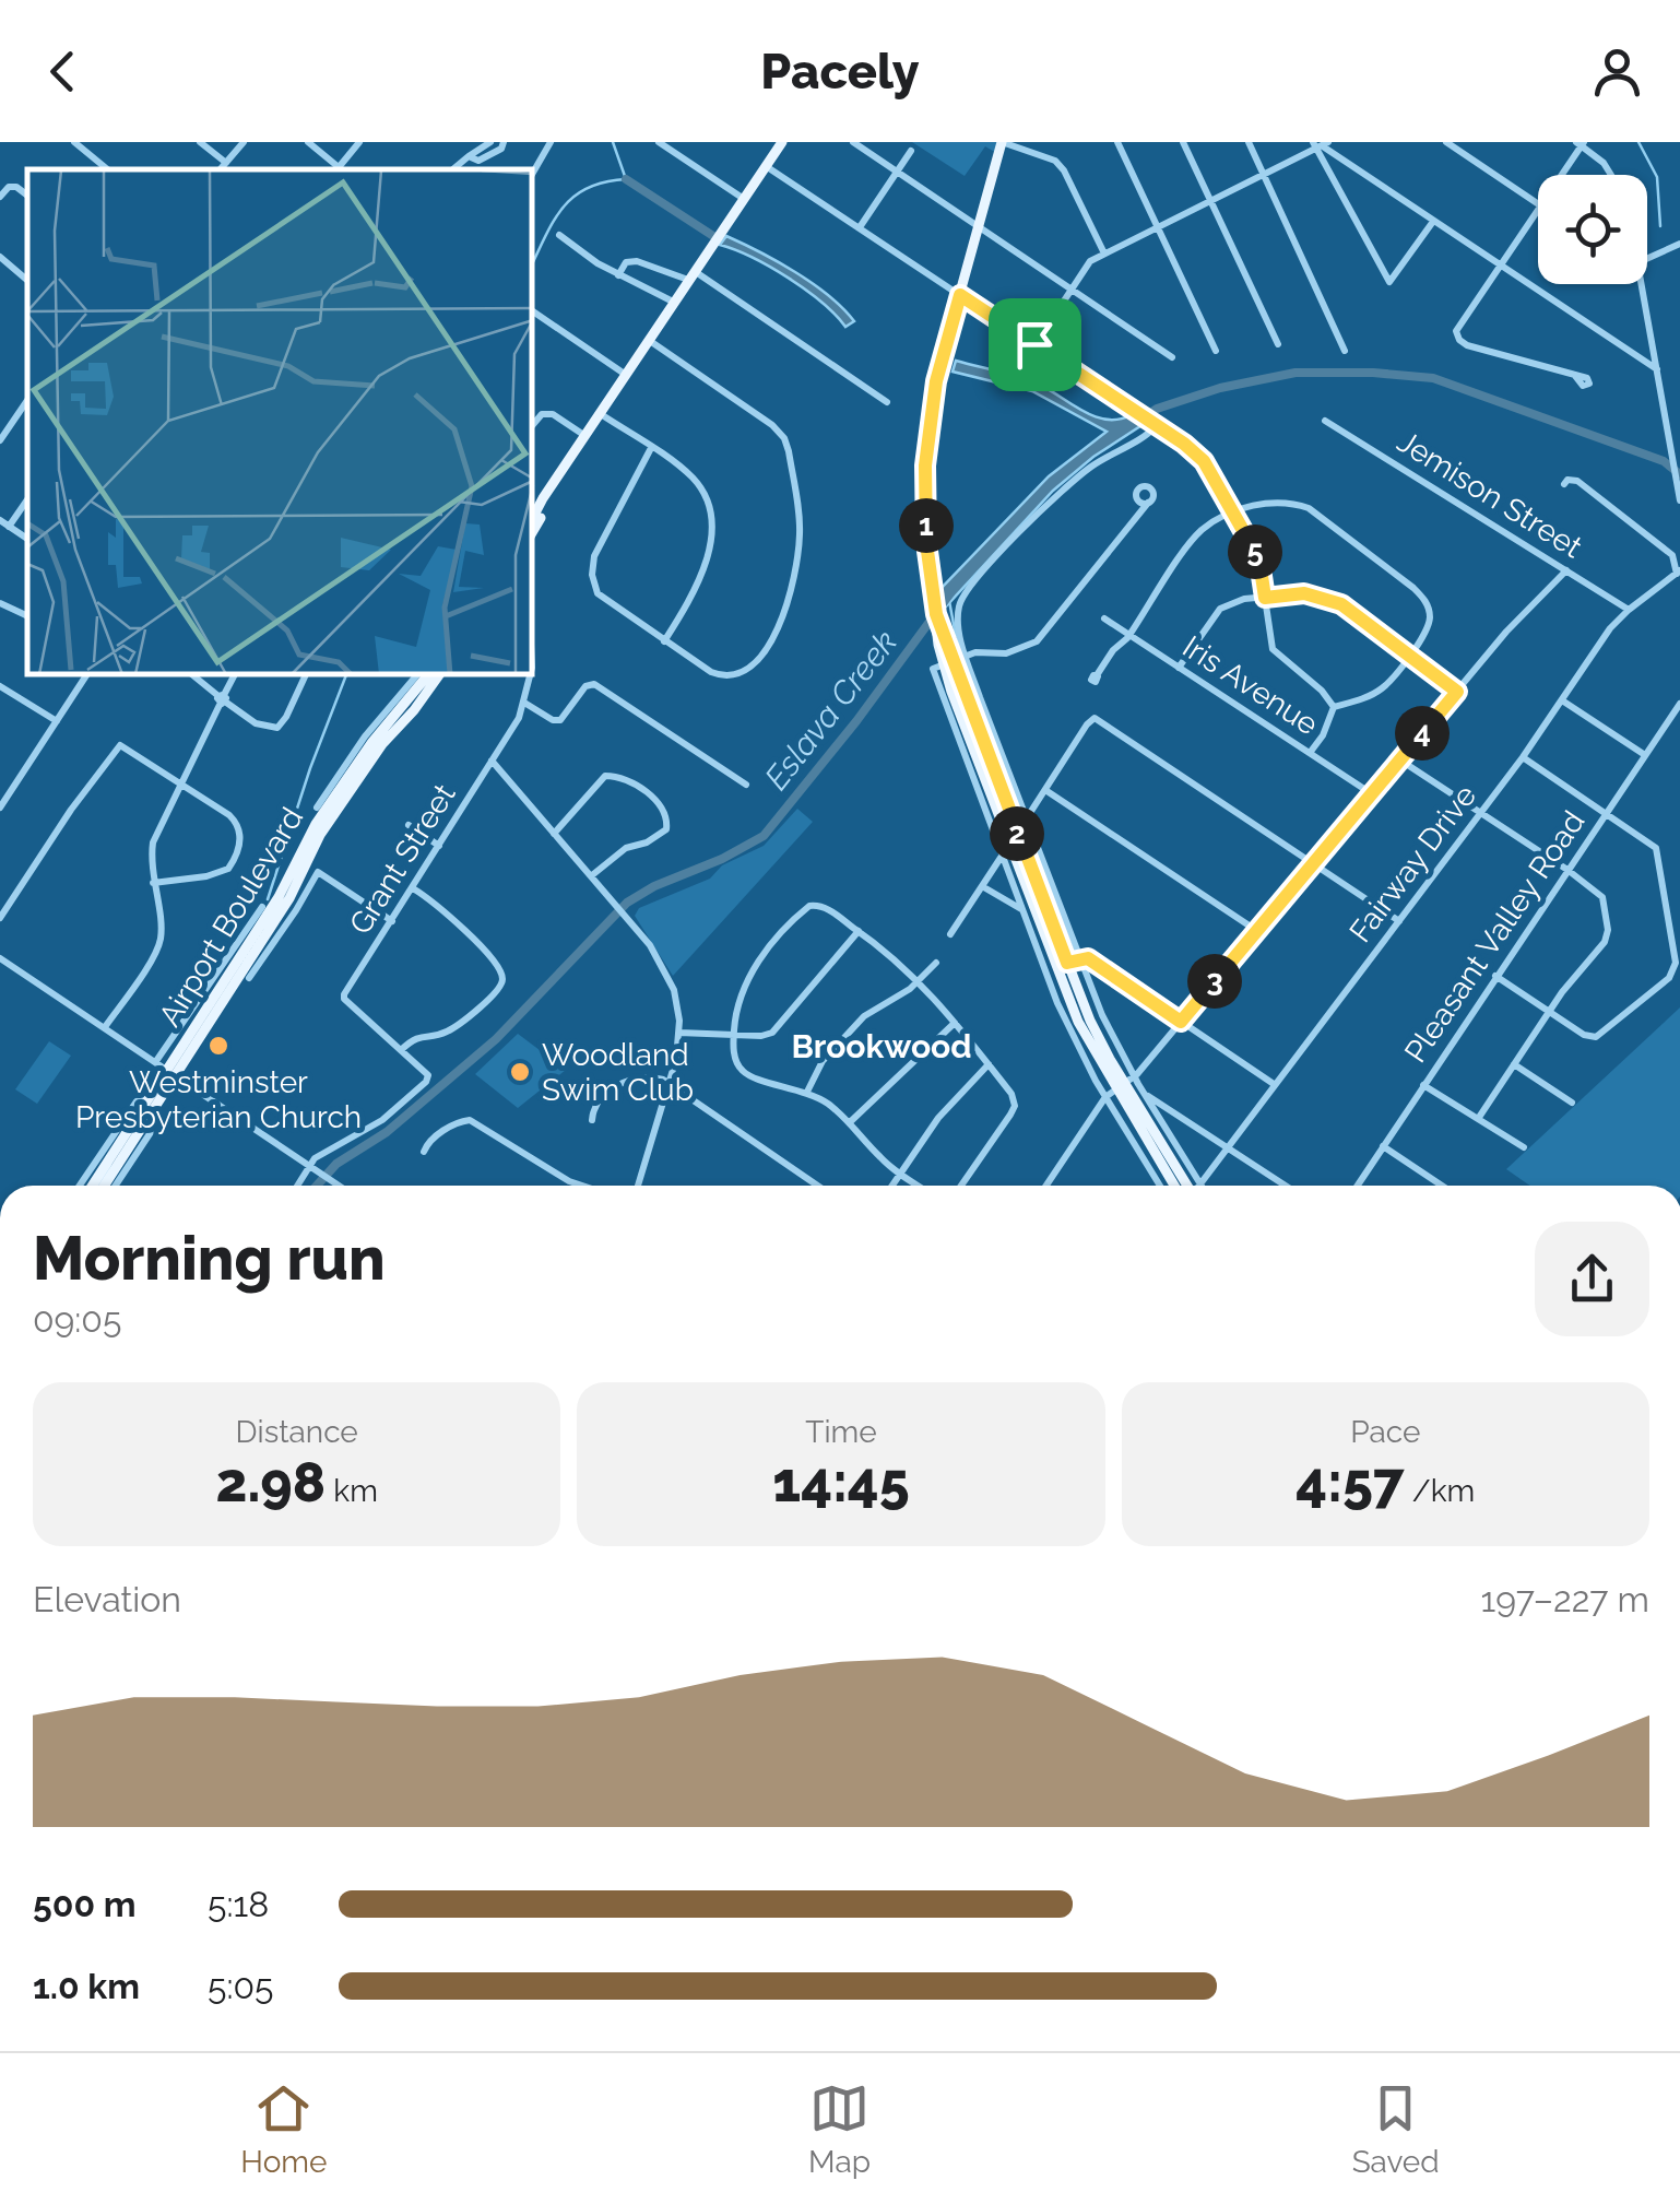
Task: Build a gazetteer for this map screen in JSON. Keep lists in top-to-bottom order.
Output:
{
  "streets": {
    "main road": ["Airport Boulevard"],
    "street": [
      "Jemison Street",
      "Iris Avenue",
      "Grant Street",
      "Fairway Drive",
      "Pleasant Valley Road"
    ]
  },
  "crossings": [
    ["Jemison Street", "Fairway Drive"]
  ],
  "districts": ["Brookwood"],
  "water": ["Eslava Creek"],
  "places": ["Westminster Presbyterian Church", "Woodland Swim Club"],
  "page": {
    "header": "Pacely",
    "pins": [
      "1",
      "5",
      "4",
      "2",
      "3"
    ],
    "heading": ["Morning run", "09:05"],
    "stats": [
      ["Distance", "2.98 km"],
      ["Time", "14:45"],
      ["Pace", "4:57 /km"]
    ],
    "chart": ["Elevation", "197–227 m"],
    "list": [
      {
        "name": "500 m",
        "note": "5:18"
      },
      {
        "name": "1.0 km",
        "note": "5:05"
      }
    ],
    "tabs": ["Home", "Map", "Saved"]
  }
}
